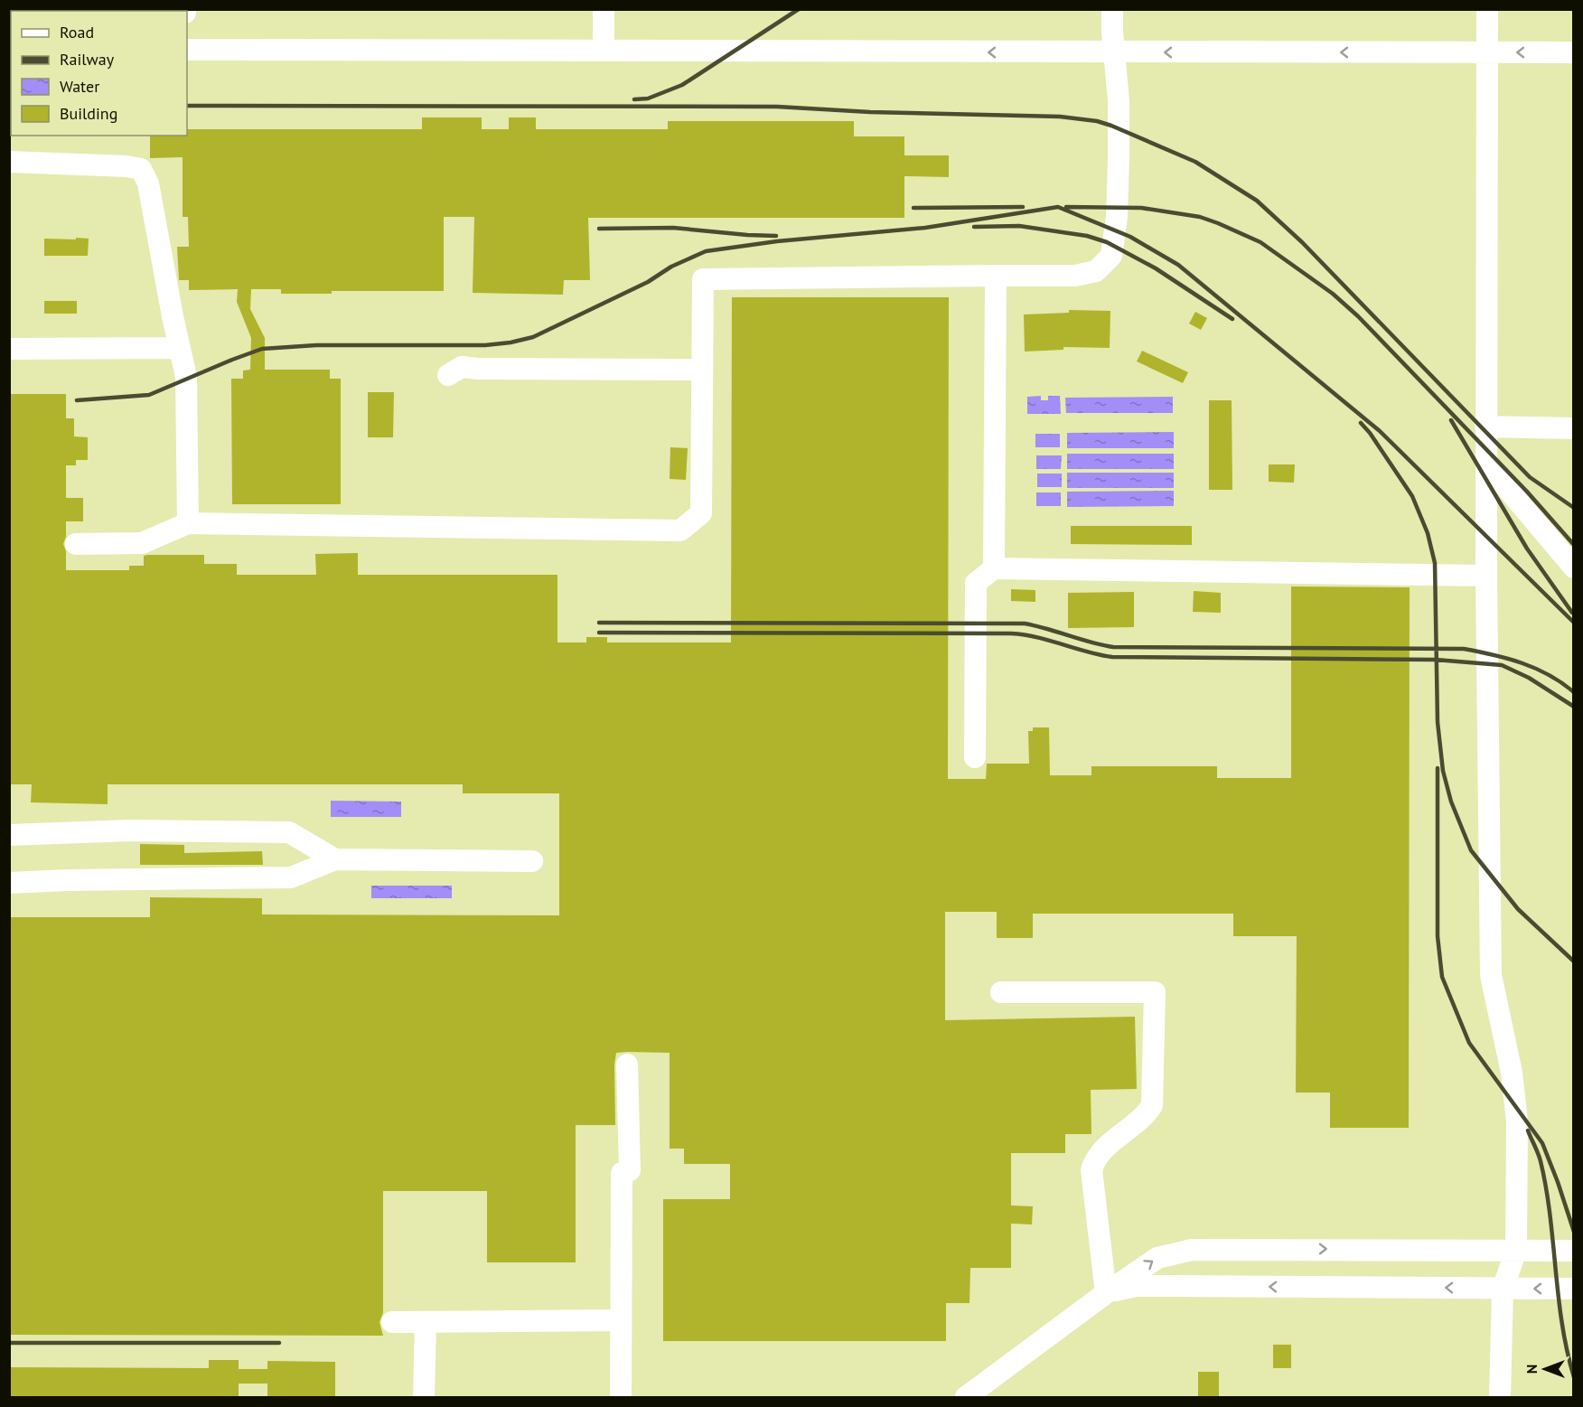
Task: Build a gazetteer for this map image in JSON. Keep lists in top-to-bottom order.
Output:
{
  "legend": [
    "Road",
    "Railway",
    "Water",
    "Building"
  ],
  "north": "left"
}
